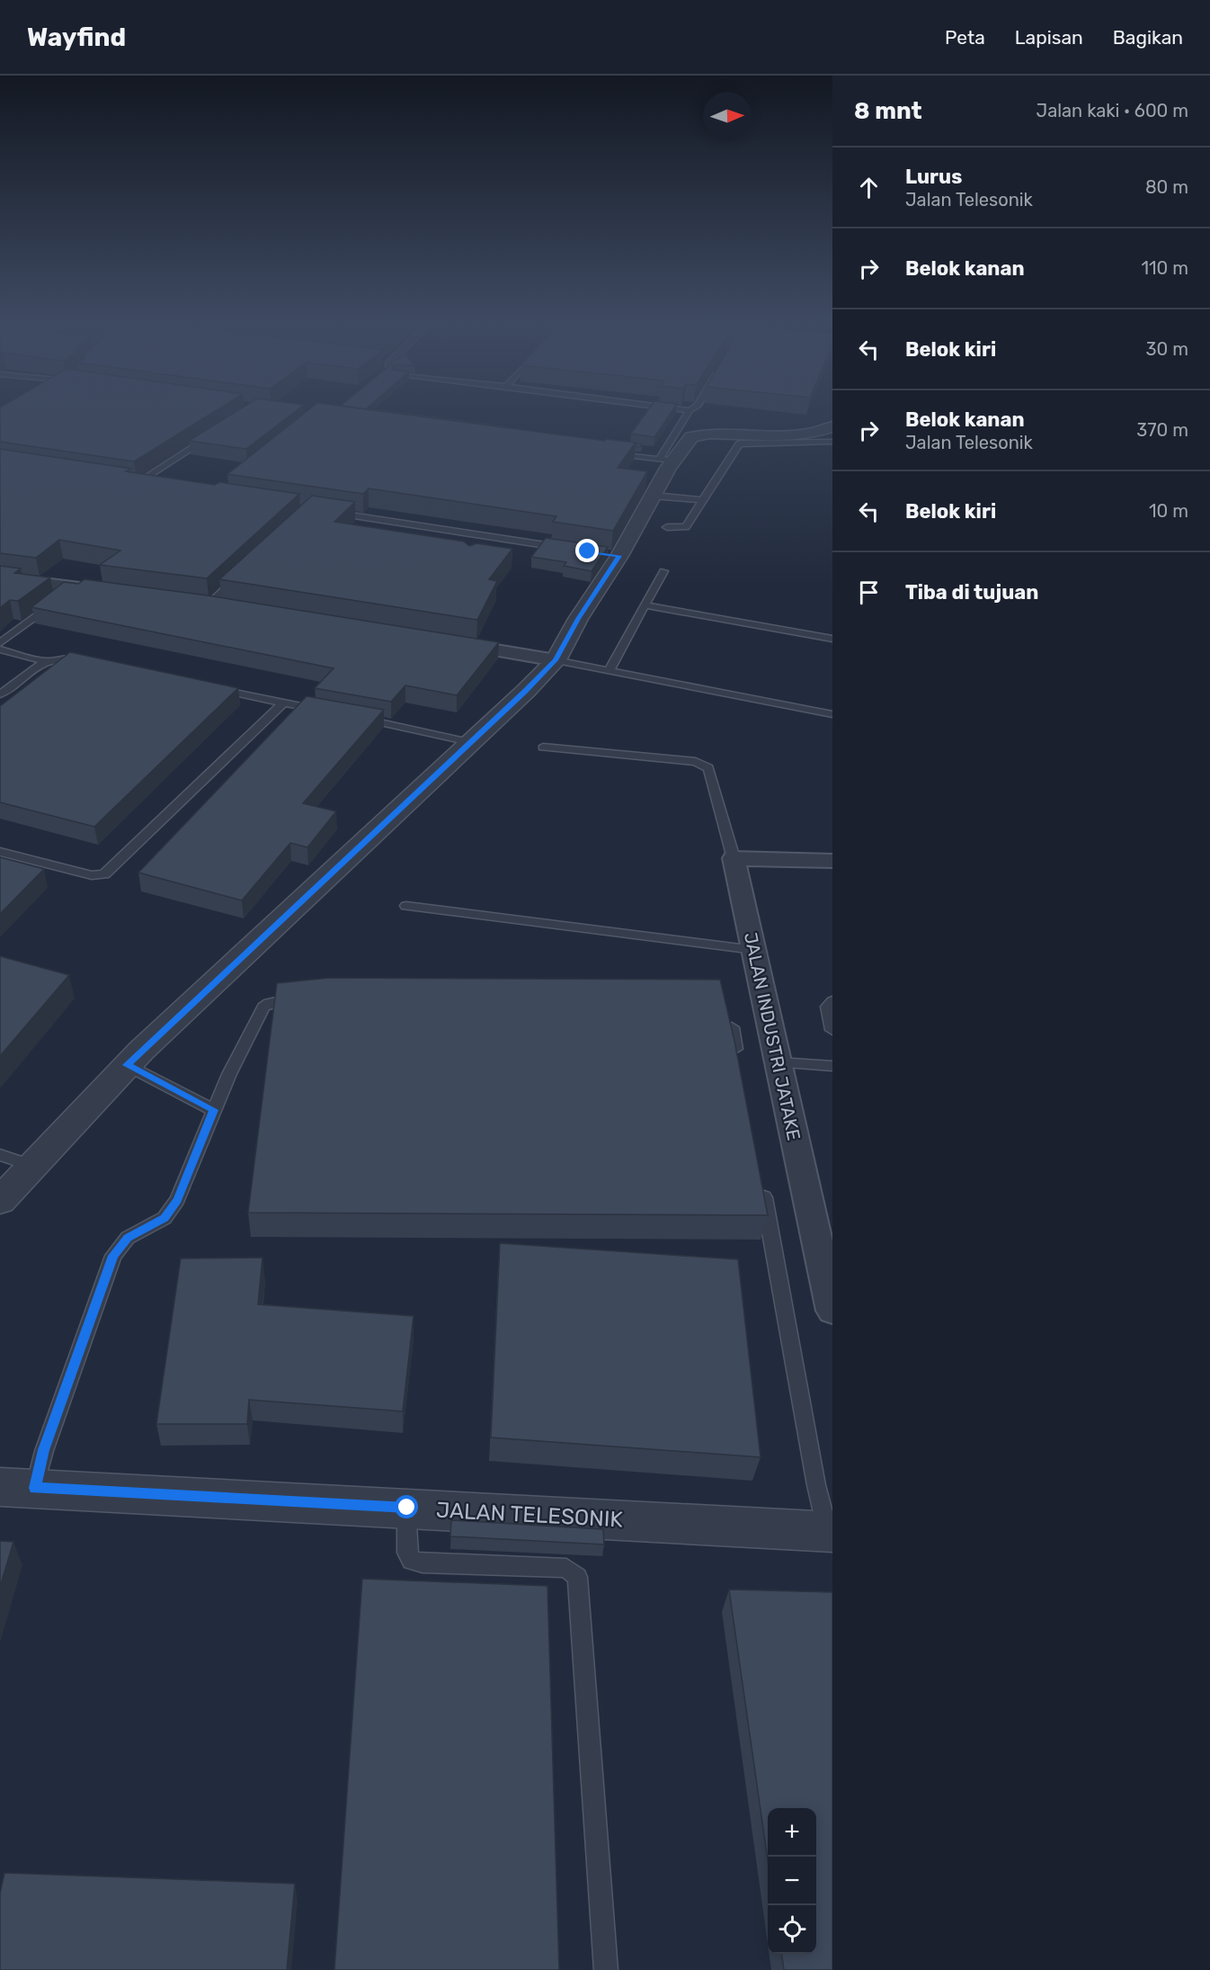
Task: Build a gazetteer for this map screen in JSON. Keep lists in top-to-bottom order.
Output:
{
  "streets": {
    "street": ["JALAN INDUSTRI JATAKE", "JALAN TELESONIK"]
  },
  "north": "right",
  "page": {
    "header": "Wayfind",
    "nav": ["Peta", "Lapisan", "Bagikan"],
    "heading": ["8 mnt", "Jalan kaki · 600 m"],
    "list": [
      ["Lurus", "Jalan Telesonik", "80 m"],
      ["Belok kanan", "110 m"],
      ["Belok kiri", "30 m"],
      ["Belok kanan", "Jalan Telesonik", "370 m"],
      ["Belok kiri", "10 m"],
      "Tiba di tujuan"
    ],
    "map_buttons": ["+", "−"]
  }
}
